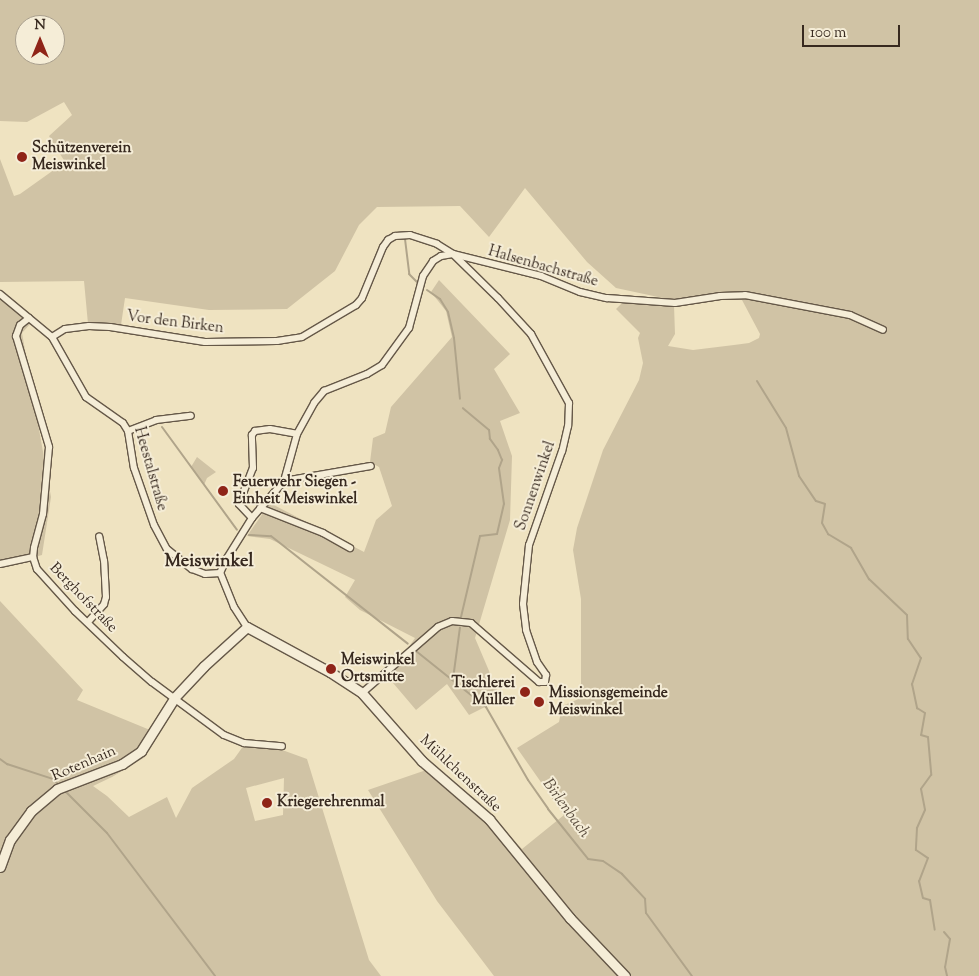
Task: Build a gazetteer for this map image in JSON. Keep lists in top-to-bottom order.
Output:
{
  "streets": {
    "street": [
      "Halsenbachstraße",
      "Vor den Birken",
      "Heestalstraße",
      "Sonnenwinkel",
      "Berghofstraße",
      "Rotenhain",
      "Mühlchenstraße"
    ]
  },
  "crossings": [
    ["Halsenbachstraße", "Vor den Birken"],
    ["Halsenbachstraße", "Sonnenwinkel"],
    ["Vor den Birken", "Heestalstraße"],
    ["Vor den Birken", "Sonnenwinkel"],
    ["Heestalstraße", "Berghofstraße"],
    ["Sonnenwinkel", "Mühlchenstraße"],
    ["Berghofstraße", "Rotenhain"],
    ["Rotenhain", "Mühlchenstraße"]
  ],
  "districts": ["Meiswinkel"],
  "water": ["Birlenbach"],
  "places": [
    "Schützenverein Meiswinkel",
    "Feuerwehr Siegen - Einheit Meiswinkel",
    "Meiswinkel Ortsmitte",
    "Tischlerei Müller",
    "Missionsgemeinde Meiswinkel",
    "Kriegerehrenmal"
  ],
  "scale_bar": "100 m",
  "north": "top"
}
